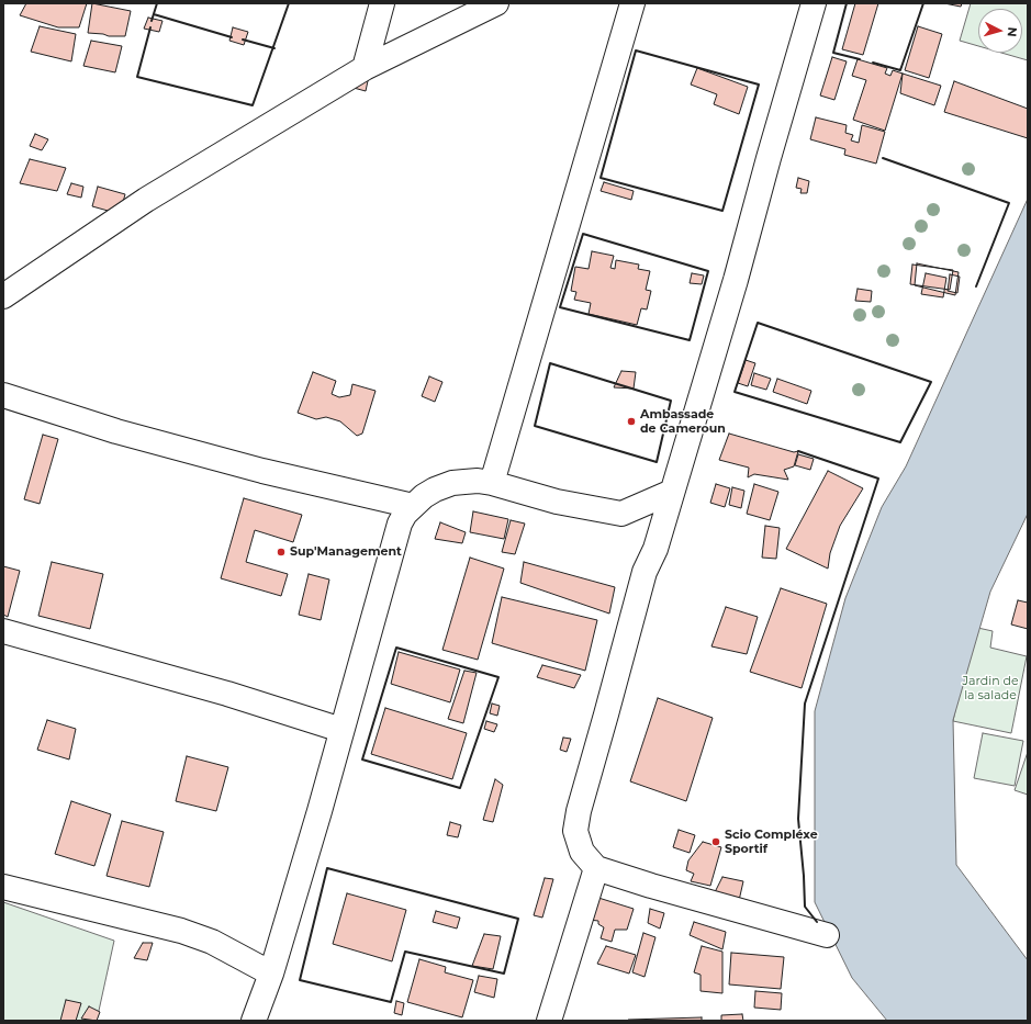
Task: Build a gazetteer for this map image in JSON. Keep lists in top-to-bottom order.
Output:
{
  "parks": ["Jardin de la salade"],
  "places": ["Ambassade de Cameroun", "Sup'Management", "Scio Compléxe Sportif"],
  "north": "right"
}
